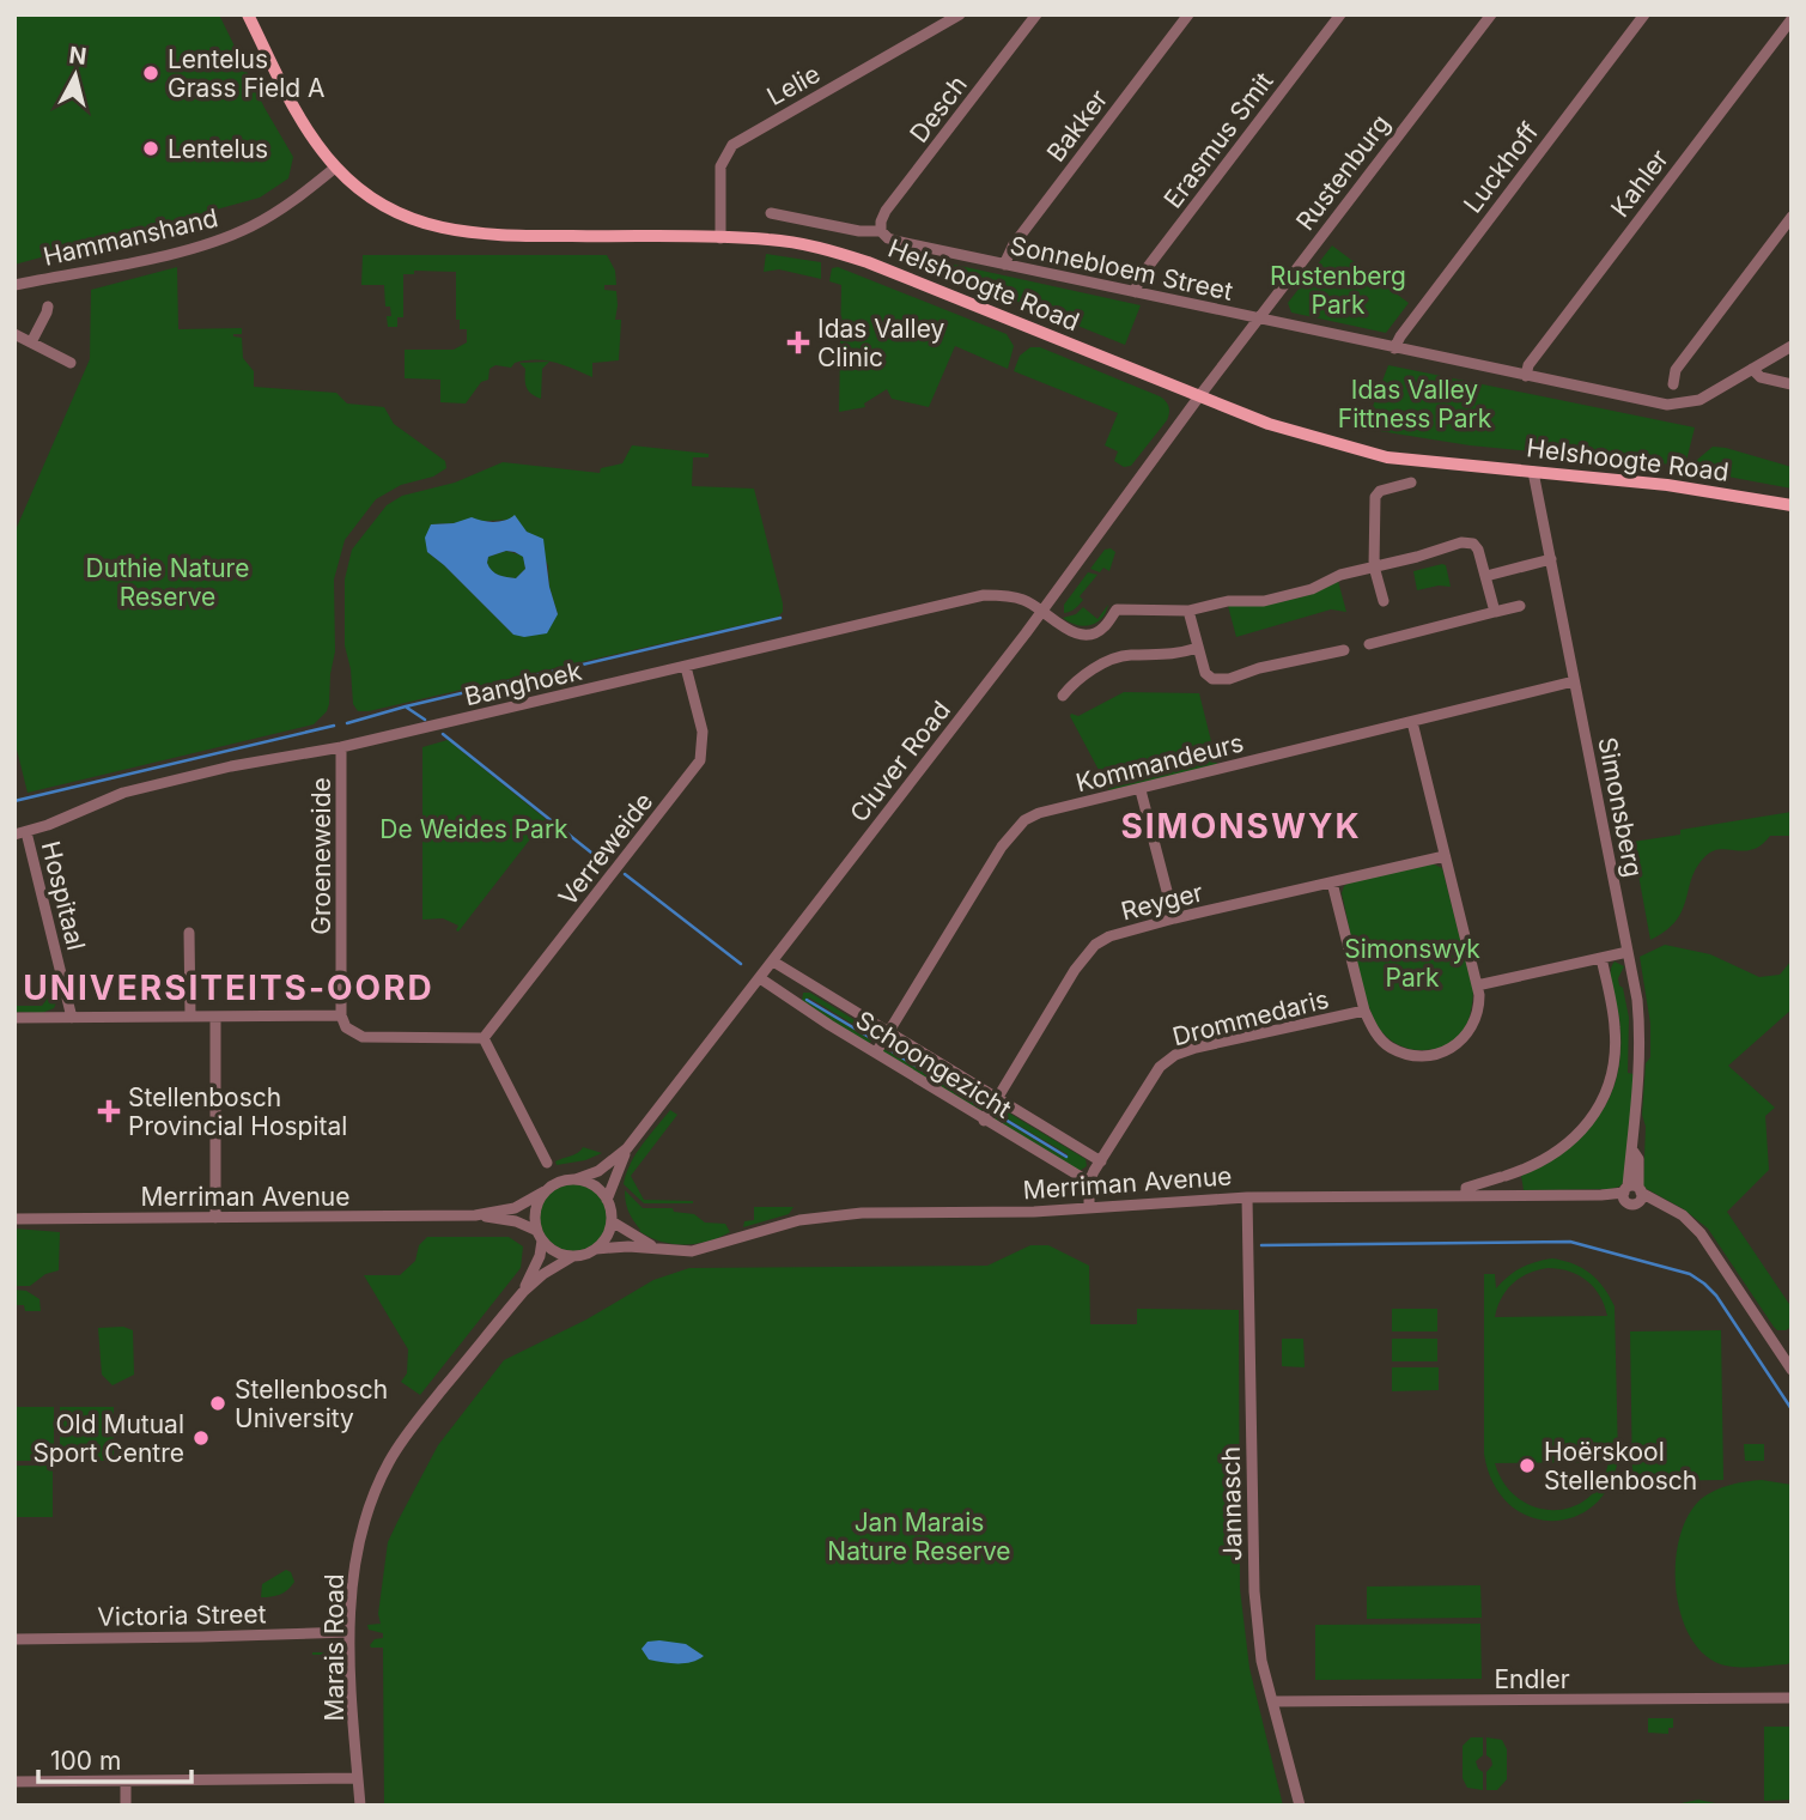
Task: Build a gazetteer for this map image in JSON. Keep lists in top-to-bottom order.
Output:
{
  "streets": {
    "main road": ["Helshoogte Road"],
    "street": [
      "Lelie",
      "Desch",
      "Bakker",
      "Erasmus Smit",
      "Luckhoff",
      "Rustenburg",
      "Kahler",
      "Hammanshand",
      "Sonnebloem Street",
      "Banghoek",
      "Cluver Road",
      "Kommandeurs",
      "Simonsberg",
      "Verreweide",
      "Groeneweide",
      "Hospitaal",
      "Reyger",
      "Drommedaris",
      "Schoongezicht",
      "Merriman Avenue",
      "Jannasch",
      "Victoria Street",
      "Marais Road",
      "Endler"
    ]
  },
  "crossings": [
    ["Lelie", "Helshoogte Road"],
    ["Desch", "Sonnebloem Street"],
    ["Bakker", "Sonnebloem Street"],
    ["Erasmus Smit", "Sonnebloem Street"],
    ["Luckhoff", "Sonnebloem Street"],
    ["Rustenburg", "Sonnebloem Street"],
    ["Rustenburg", "Helshoogte Road"],
    ["Rustenburg", "Cluver Road"],
    ["Kahler", "Sonnebloem Street"],
    ["Hammanshand", "Helshoogte Road"],
    ["Helshoogte Road", "Cluver Road"],
    ["Helshoogte Road", "Simonsberg"],
    ["Banghoek", "Cluver Road"],
    ["Banghoek", "Verreweide"],
    ["Banghoek", "Groeneweide"],
    ["Banghoek", "Hospitaal"],
    ["Cluver Road", "Schoongezicht"],
    ["Cluver Road", "Merriman Avenue"],
    ["Cluver Road", "Marais Road"],
    ["Kommandeurs", "Simonsberg"],
    ["Kommandeurs", "Schoongezicht"],
    ["Simonsberg", "Merriman Avenue"],
    ["Reyger", "Schoongezicht"],
    ["Drommedaris", "Schoongezicht"],
    ["Merriman Avenue", "Jannasch"],
    ["Merriman Avenue", "Marais Road"],
    ["Jannasch", "Endler"],
    ["Victoria Street", "Marais Road"]
  ],
  "districts": ["SIMONSWYK", "UNIVERSITEITS-OORD"],
  "parks": [
    "Rustenberg Park",
    "Idas Valley Fittness Park",
    "Duthie Nature Reserve",
    "De Weides Park",
    "Simonswyk Park",
    "Jan Marais Nature Reserve"
  ],
  "places": {
    "other": [
      "Lentelus Grass Field A",
      "Lentelus",
      "Stellenbosch University",
      "Old Mutual Sport Centre",
      "Hoërskool Stellenbosch"
    ],
    "health": ["Idas Valley Clinic", "Stellenbosch Provincial Hospital"]
  },
  "scale_bar": "100 m",
  "north": "top"
}
